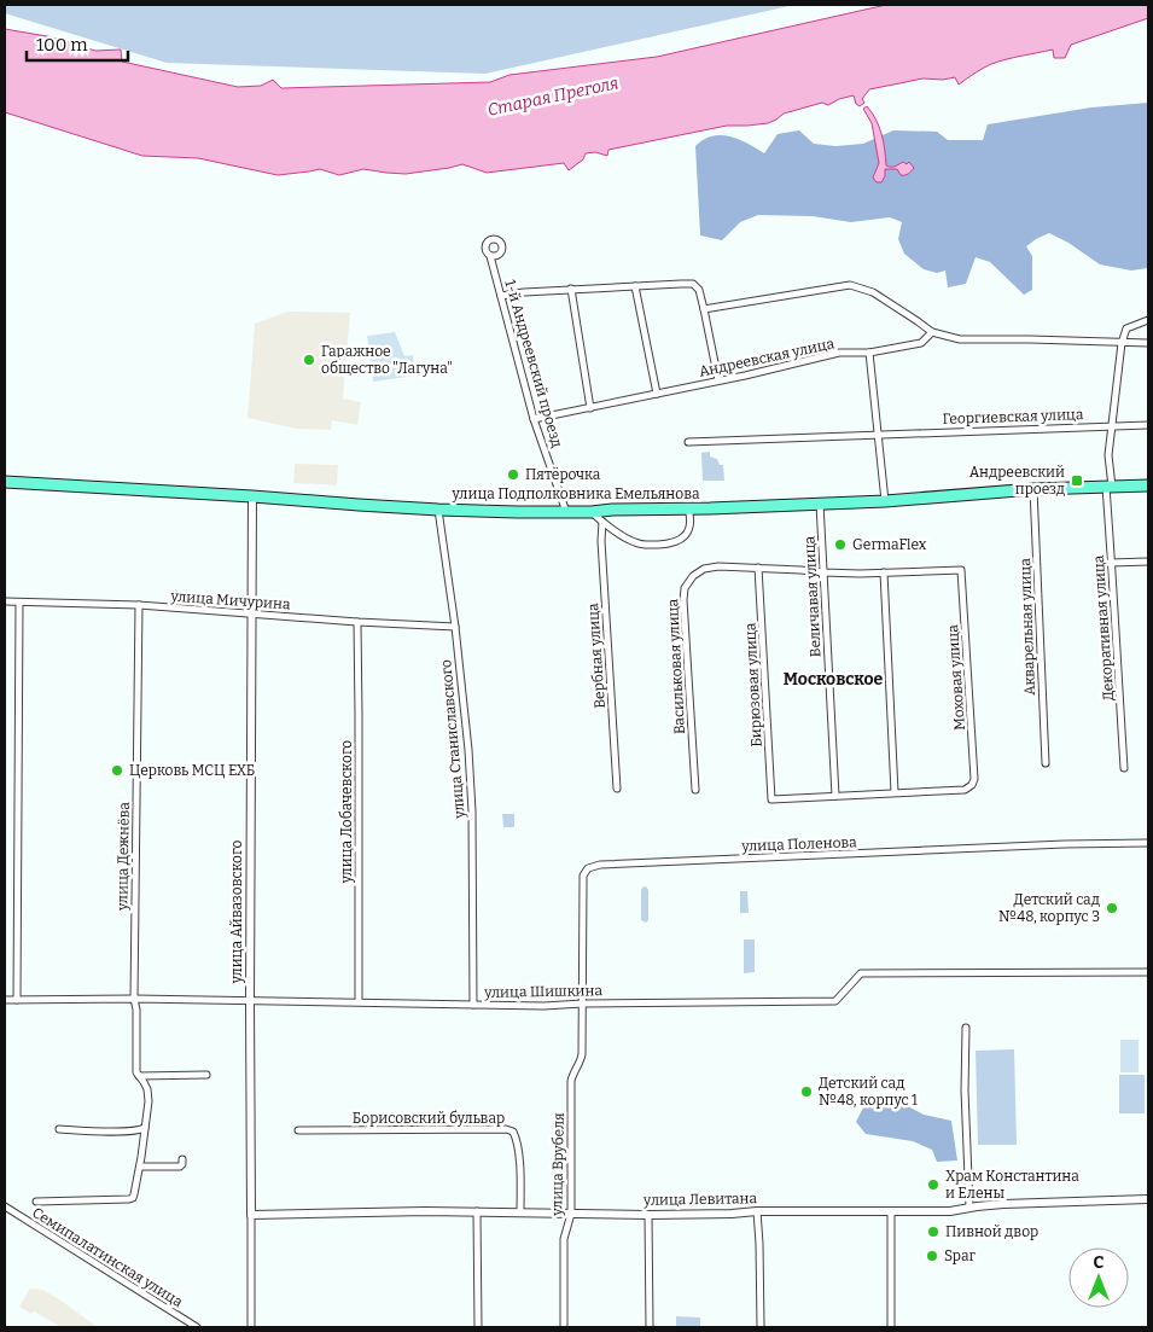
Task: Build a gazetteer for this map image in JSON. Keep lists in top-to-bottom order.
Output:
{
  "streets": {
    "main road": ["улица Подполковника Емельянова"],
    "street": [
      "Андреевская улица",
      "1-й Андреевский проезд",
      "Георгиевская улица",
      "Величавая улица",
      "улица Мичурина",
      "Акварельная улица",
      "Декоративная улица",
      "Вербная улица",
      "Васильковая улица",
      "Моховая улица",
      "Бирюзовая улица",
      "улица Станиславского",
      "улица Лобачевского",
      "улица Поленова",
      "улица Дежнёва",
      "улица Айвазовского",
      "улица Шишкина",
      "Борисовский бульвар",
      "улица Врубеля",
      "улица Левитана",
      "Семипалатинская улица"
    ]
  },
  "crossings": [
    ["Андреевская улица", "1-й Андреевский проезд"],
    ["1-й Андреевский проезд", "улица Подполковника Емельянова"],
    ["Георгиевская улица", "Декоративная улица"],
    ["улица Подполковника Емельянова", "Величавая улица"],
    ["улица Подполковника Емельянова", "Акварельная улица"],
    ["улица Подполковника Емельянова", "Декоративная улица"],
    ["улица Подполковника Емельянова", "улица Станиславского"],
    ["улица Подполковника Емельянова", "улица Айвазовского"],
    ["Величавая улица", "Моховая улица"],
    ["улица Мичурина", "улица Станиславского"],
    ["улица Мичурина", "улица Лобачевского"],
    ["улица Мичурина", "улица Дежнёва"],
    ["улица Мичурина", "улица Айвазовского"],
    ["Васильковая улица", "Моховая улица"],
    ["Васильковая улица", "Бирюзовая улица"],
    ["Моховая улица", "Бирюзовая улица"],
    ["улица Станиславского", "улица Шишкина"],
    ["улица Лобачевского", "улица Шишкина"],
    ["улица Поленова", "улица Шишкина"],
    ["улица Поленова", "улица Врубеля"],
    ["улица Дежнёва", "улица Шишкина"],
    ["улица Айвазовского", "улица Шишкина"],
    ["улица Айвазовского", "улица Левитана"],
    ["улица Шишкина", "улица Врубеля"],
    ["Борисовский бульвар", "улица Левитана"],
    ["улица Врубеля", "улица Левитана"]
  ],
  "districts": ["Московское"],
  "water": ["Старая Преголя"],
  "places": {
    "other": [
      "Гаражное общество \"Лагуна\"",
      "Пятёрочка",
      "GermaFlex",
      "Церковь МСЦ ЕХБ",
      "Детский сад №48, корпус 3",
      "Детский сад №48, корпус 1",
      "Храм Константина и Елены",
      "Пивной двор",
      "Spar"
    ],
    "transit": ["Андреевский проезд"]
  },
  "scale_bar": "100 m",
  "north": "top"
}
